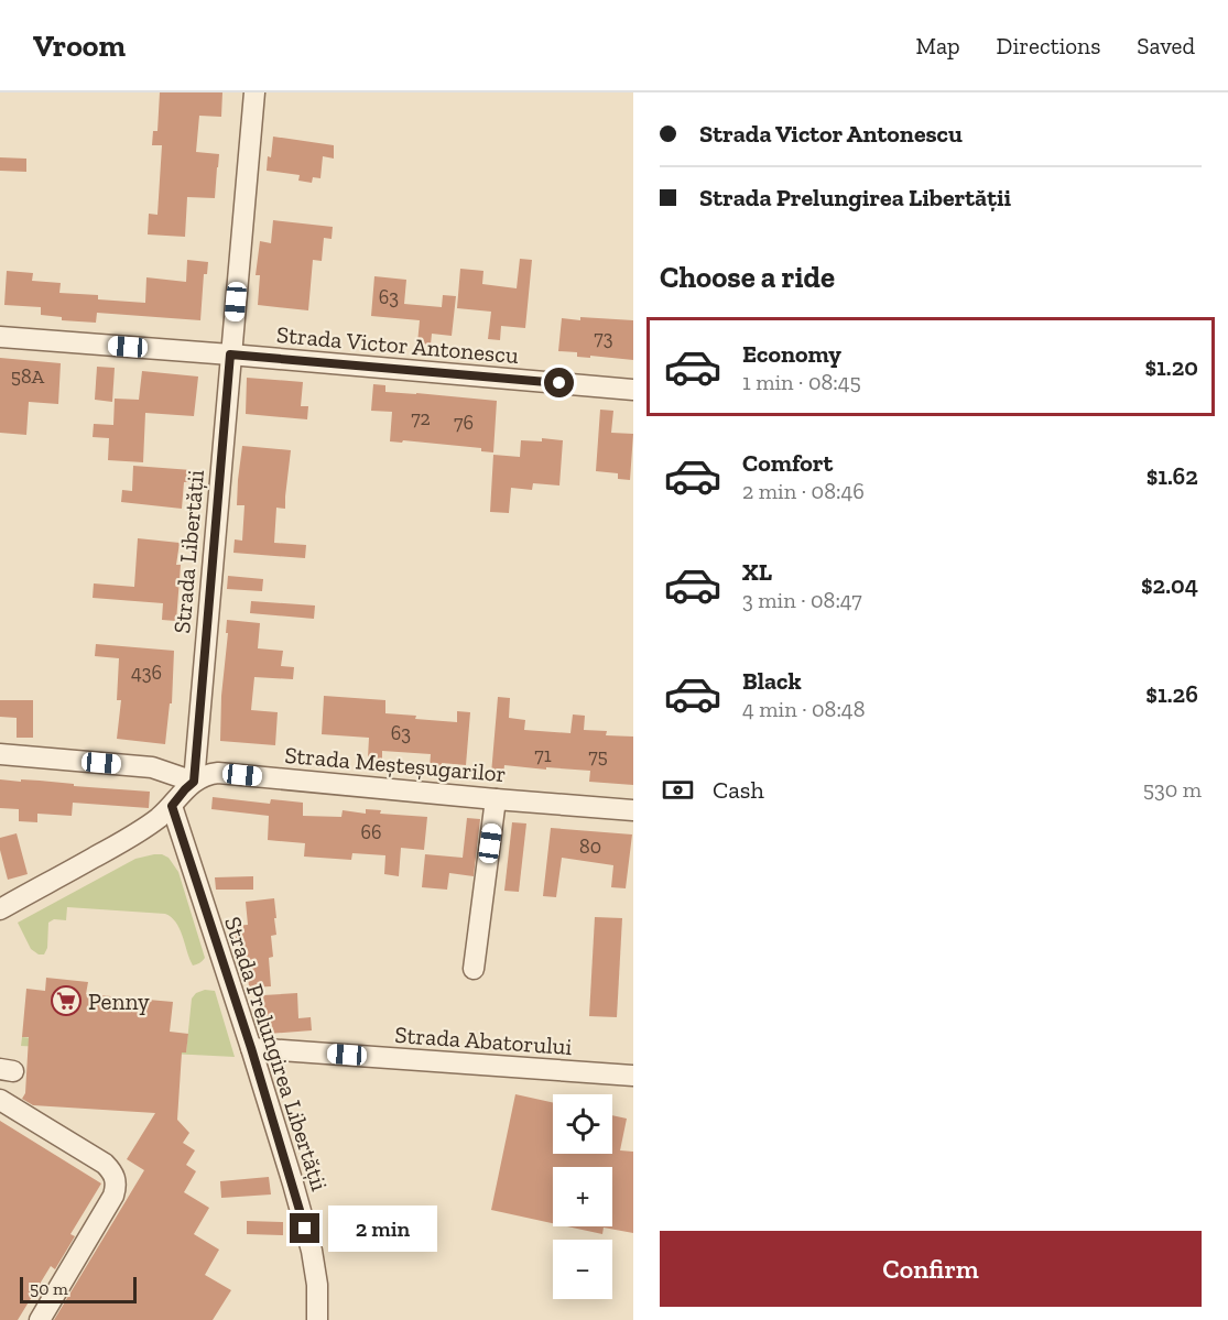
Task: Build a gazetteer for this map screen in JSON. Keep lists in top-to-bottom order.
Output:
{
  "streets": {
    "street": [
      "Strada Victor Antonescu",
      "Strada Libertății",
      "Strada Meșteșugarilor",
      "Strada Abatorului",
      "Strada Prelungirea Libertății"
    ]
  },
  "crossings": [
    ["Strada Victor Antonescu", "Strada Libertății"],
    ["Strada Libertății", "Strada Meșteșugarilor"],
    ["Strada Abatorului", "Strada Prelungirea Libertății"]
  ],
  "places": {
    "supermarket": ["Penny"]
  },
  "house_numbers": [
    "63",
    "73",
    "58A",
    "72",
    "76",
    "436",
    "63",
    "71",
    "75",
    "66",
    "80"
  ],
  "scale_bar": "50 m",
  "page": {
    "header": "Vroom",
    "nav": ["Map", "Directions", "Saved"],
    "banner": ["Strada Victor Antonescu", "Strada Prelungirea Libertății"],
    "heading": "Choose a ride",
    "list": [
      {
        "name": "Economy",
        "note": "1 min · 08:45",
        "value": "$1.20"
      },
      {
        "name": "Comfort",
        "note": "2 min · 08:46",
        "value": "$1.62"
      },
      {
        "name": "XL",
        "note": "3 min · 08:47",
        "value": "$2.04"
      },
      {
        "name": "Black",
        "note": "4 min · 08:48",
        "value": "$1.26"
      }
    ],
    "pay": ["Cash", "530 m"],
    "map_buttons": ["+", "−"],
    "bubble": "2 min",
    "buttons": "Confirm",
    "scale": "50 m"
  }
}
